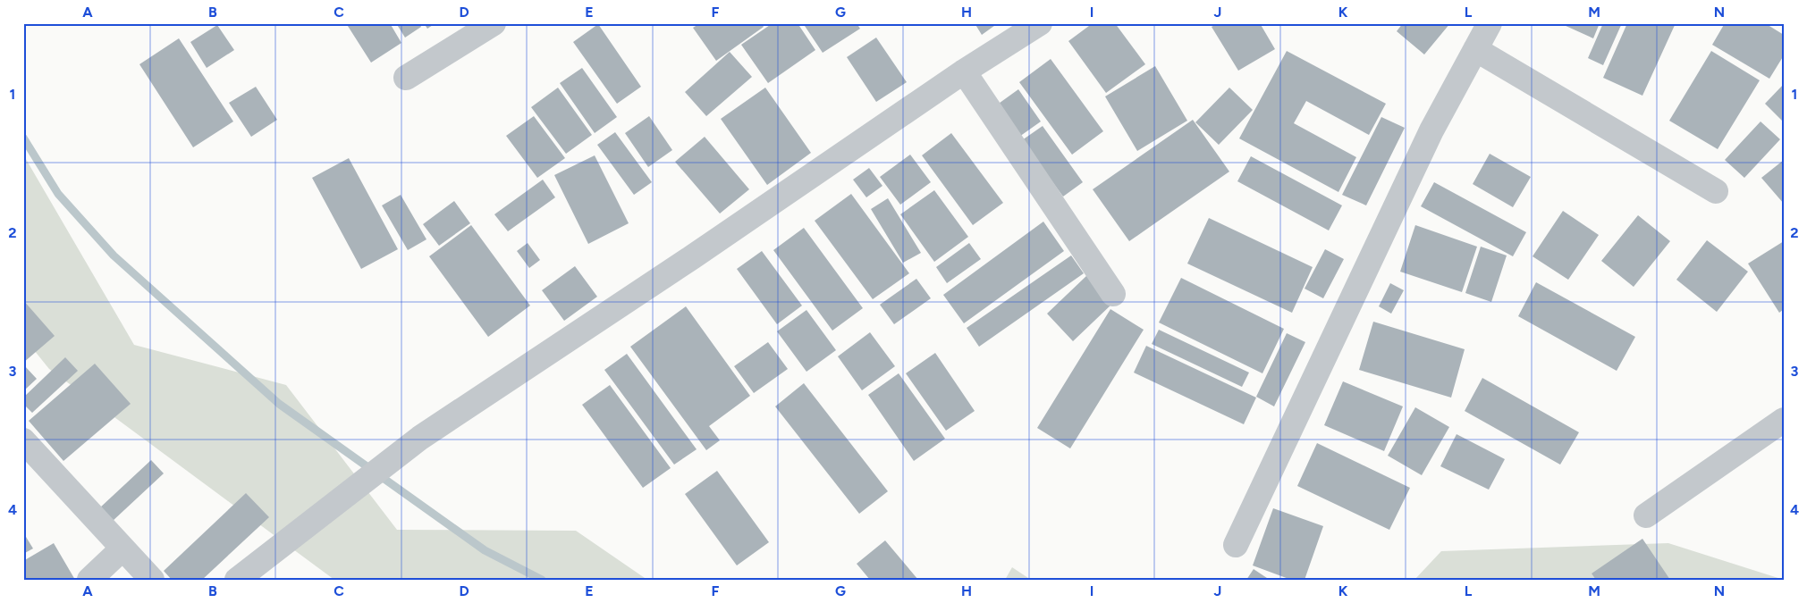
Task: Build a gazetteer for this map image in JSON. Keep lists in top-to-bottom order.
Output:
{
  "grid": {
    "columns": [
      "A",
      "B",
      "C",
      "D",
      "E",
      "F",
      "G",
      "H",
      "I",
      "J",
      "K",
      "L",
      "M",
      "N"
    ],
    "rows": [
      "1",
      "2",
      "3",
      "4"
    ]
  }
}
